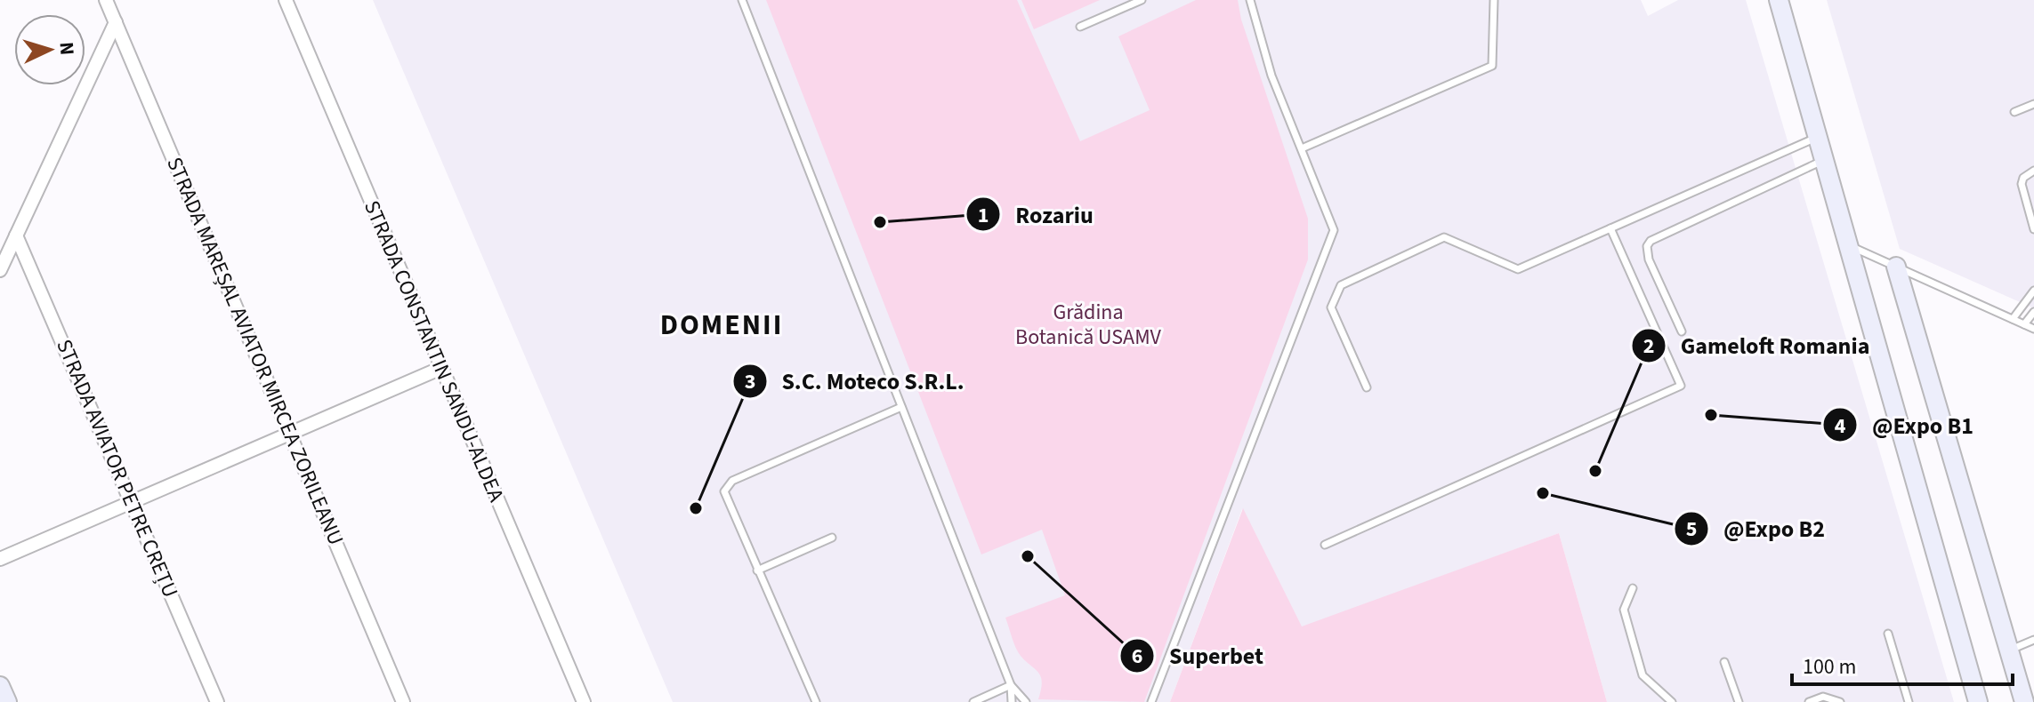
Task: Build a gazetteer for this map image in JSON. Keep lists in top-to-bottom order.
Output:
{
  "streets": {
    "street": ["STRADA MAREȘAL AVIATOR MIRCEA ZORILEANU", "STRADA CONSTANTIN SANDU-ALDEA", "STRADA AVIATOR PETRE CREȚU"]
  },
  "districts": ["DOMENII"],
  "parks": ["Grădina Botanică USAMV"],
  "places": [
    "Rozariu",
    "@Expo B1",
    "Gameloft Romania",
    "@Expo B2",
    "S.C. Moteco S.R.L.",
    "Superbet"
  ],
  "scale_bar": "100 m",
  "north": "right"
}
